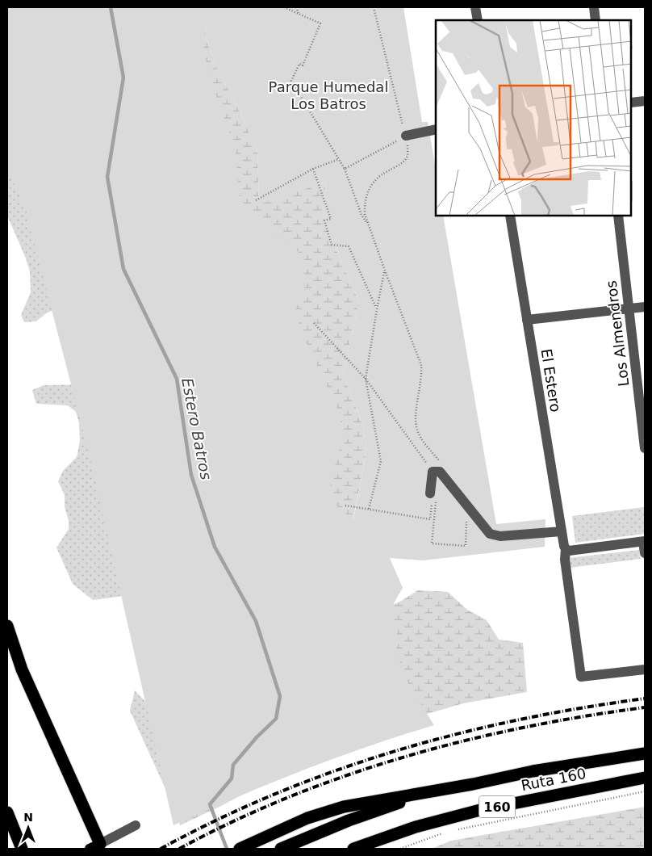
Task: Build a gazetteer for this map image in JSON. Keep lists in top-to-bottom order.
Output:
{
  "streets": {
    "highway": ["Ruta 160", "160"],
    "street": ["Los Almendros", "El Estero"]
  },
  "water": ["Estero Batros"],
  "parks": ["Parque Humedal Los Batros"],
  "north": "top"
}
